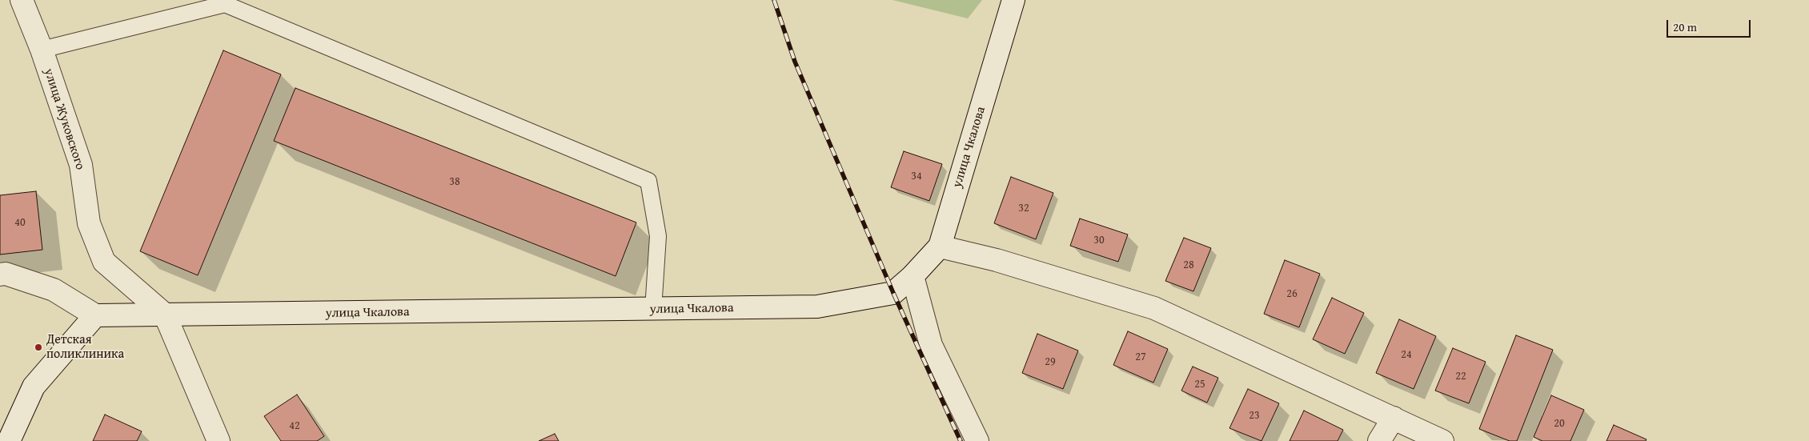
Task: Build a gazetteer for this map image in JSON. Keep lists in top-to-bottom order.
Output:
{
  "streets": {
    "street": ["улица Жуковского", "улица Чкалова"]
  },
  "crossings": [
    ["улица Жуковского", "улица Чкалова"]
  ],
  "places": ["Детская поликлиника"],
  "house_numbers": [
    "34",
    "38",
    "32",
    "40",
    "30",
    "28",
    "26",
    "24",
    "27",
    "29",
    "22",
    "25",
    "23",
    "20",
    "42"
  ],
  "scale_bar": "20 m"
}
